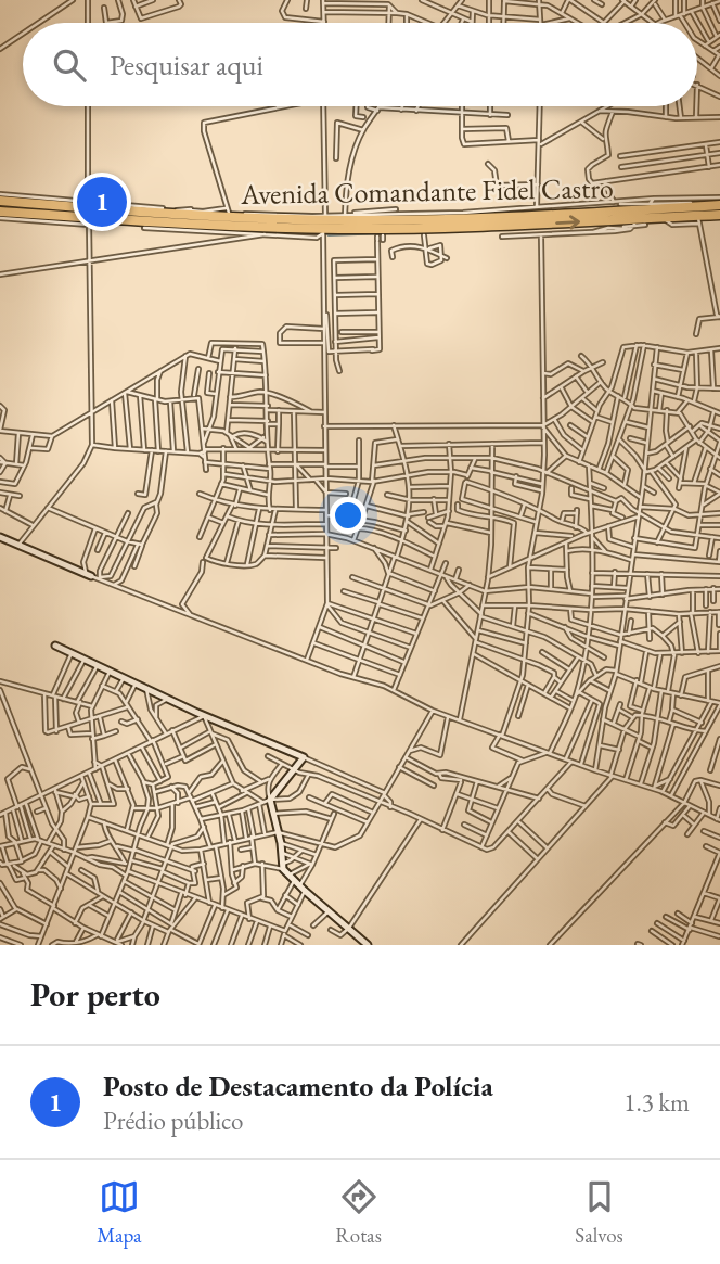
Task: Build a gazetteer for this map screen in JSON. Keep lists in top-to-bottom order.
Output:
{
  "streets": {
    "highway": ["Avenida Comandante Fidel Castro"]
  },
  "page": {
    "search": "Pesquisar aqui",
    "pins": "1",
    "heading": "Por perto",
    "list": [
      {
        "mark": "1",
        "name": "Posto de Destacamento da Polícia",
        "note": "Prédio público",
        "value": "1.3 km"
      }
    ],
    "nav": ["Mapa", "Rotas", "Salvos"]
  }
}
